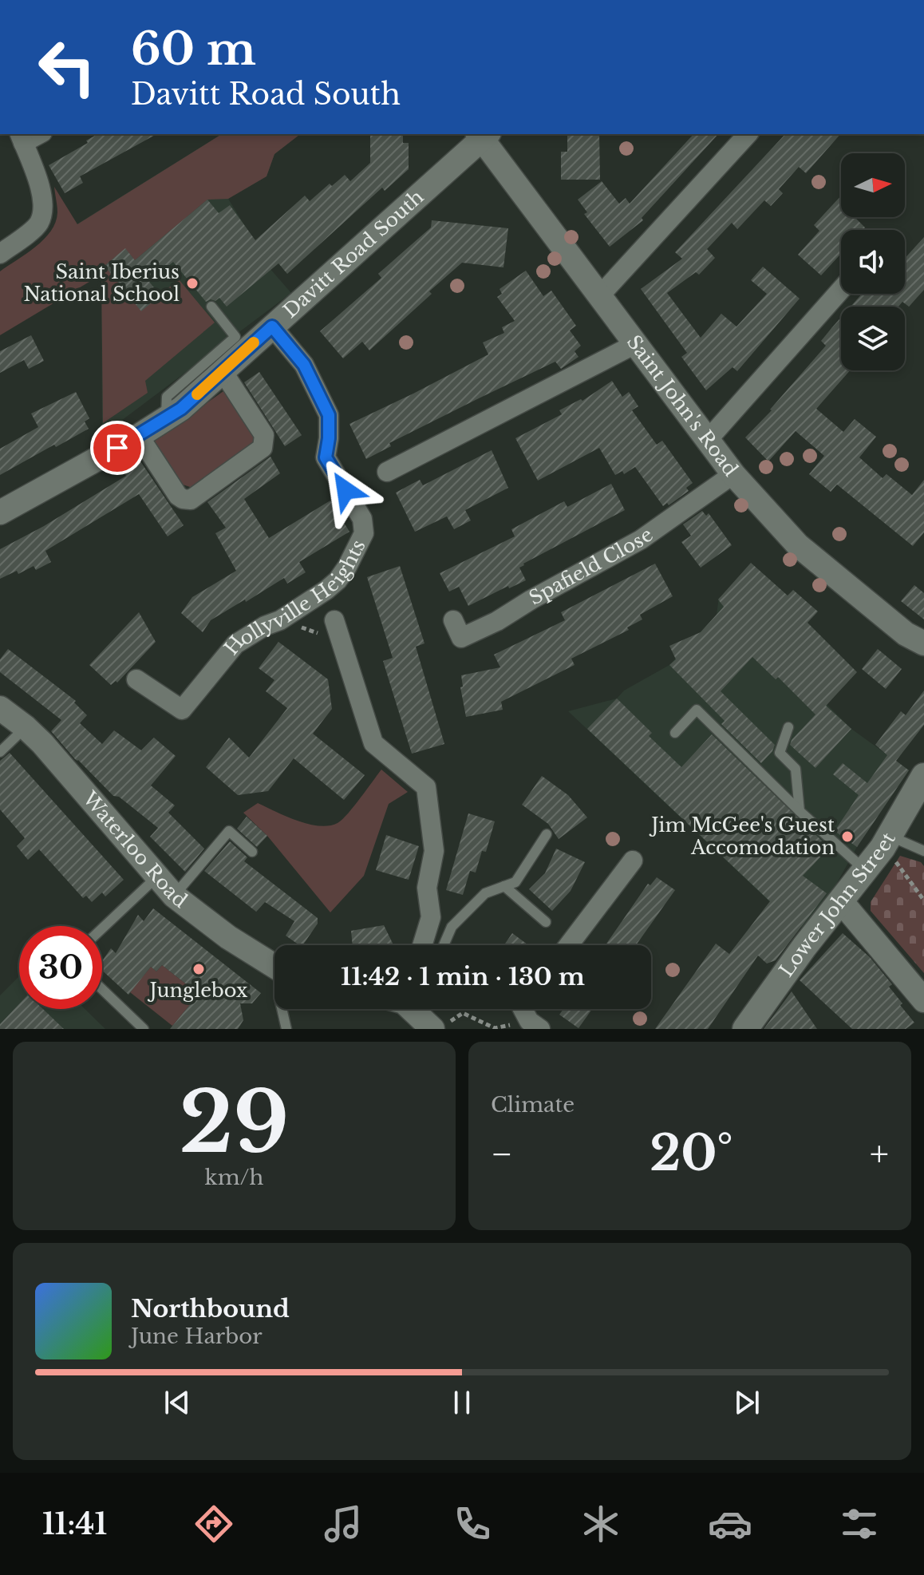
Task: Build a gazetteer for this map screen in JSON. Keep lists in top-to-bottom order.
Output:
{
  "streets": {
    "main road": ["Lower John Street"],
    "street": [
      "Davitt Road South",
      "Saint John's Road",
      "Spafield Close",
      "Hollyville Heights",
      "Waterloo Road"
    ]
  },
  "crossings": [
    ["Davitt Road South", "Saint John's Road"],
    ["Davitt Road South", "Hollyville Heights"],
    ["Saint John's Road", "Spafield Close"]
  ],
  "places": ["Saint Iberius National School", "Jim McGee's Guest Accomodation", "Junglebox"],
  "north": "right",
  "page": {
    "turn": ["60 m", "Davitt Road South"],
    "limit": "30",
    "trip": "11:42 · 1 min · 130 m",
    "tile": [
      ["29", "km/h"],
      "Climate"
    ],
    "heat": ["−", "20°", "+"],
    "song": ["Northbound", "June Harbor"],
    "tabs": "11:41"
  }
}
